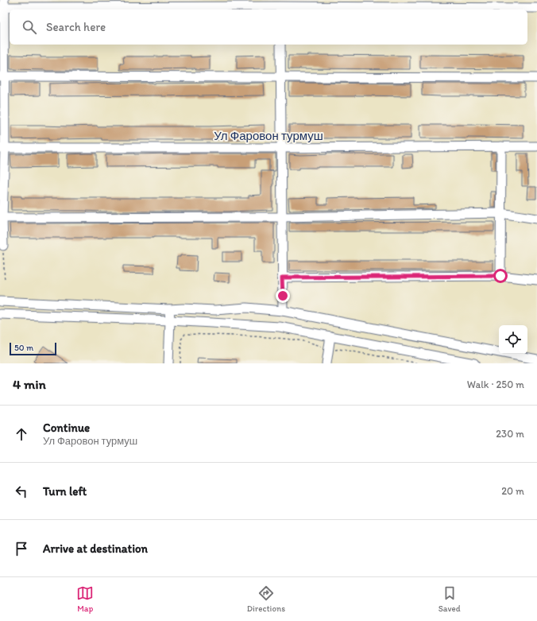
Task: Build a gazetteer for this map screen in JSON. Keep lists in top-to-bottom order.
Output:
{
  "streets": {
    "street": ["Ул Фаровон турмуш"]
  },
  "scale_bar": "50 m",
  "page": {
    "search": "Search here",
    "scale": "50 m",
    "heading": ["4 min", "Walk · 250 m"],
    "list": [
      ["Continue", "Ул Фаровон турмуш", "230 m"],
      ["Turn left", "20 m"],
      "Arrive at destination"
    ],
    "nav": ["Map", "Directions", "Saved"]
  }
}
